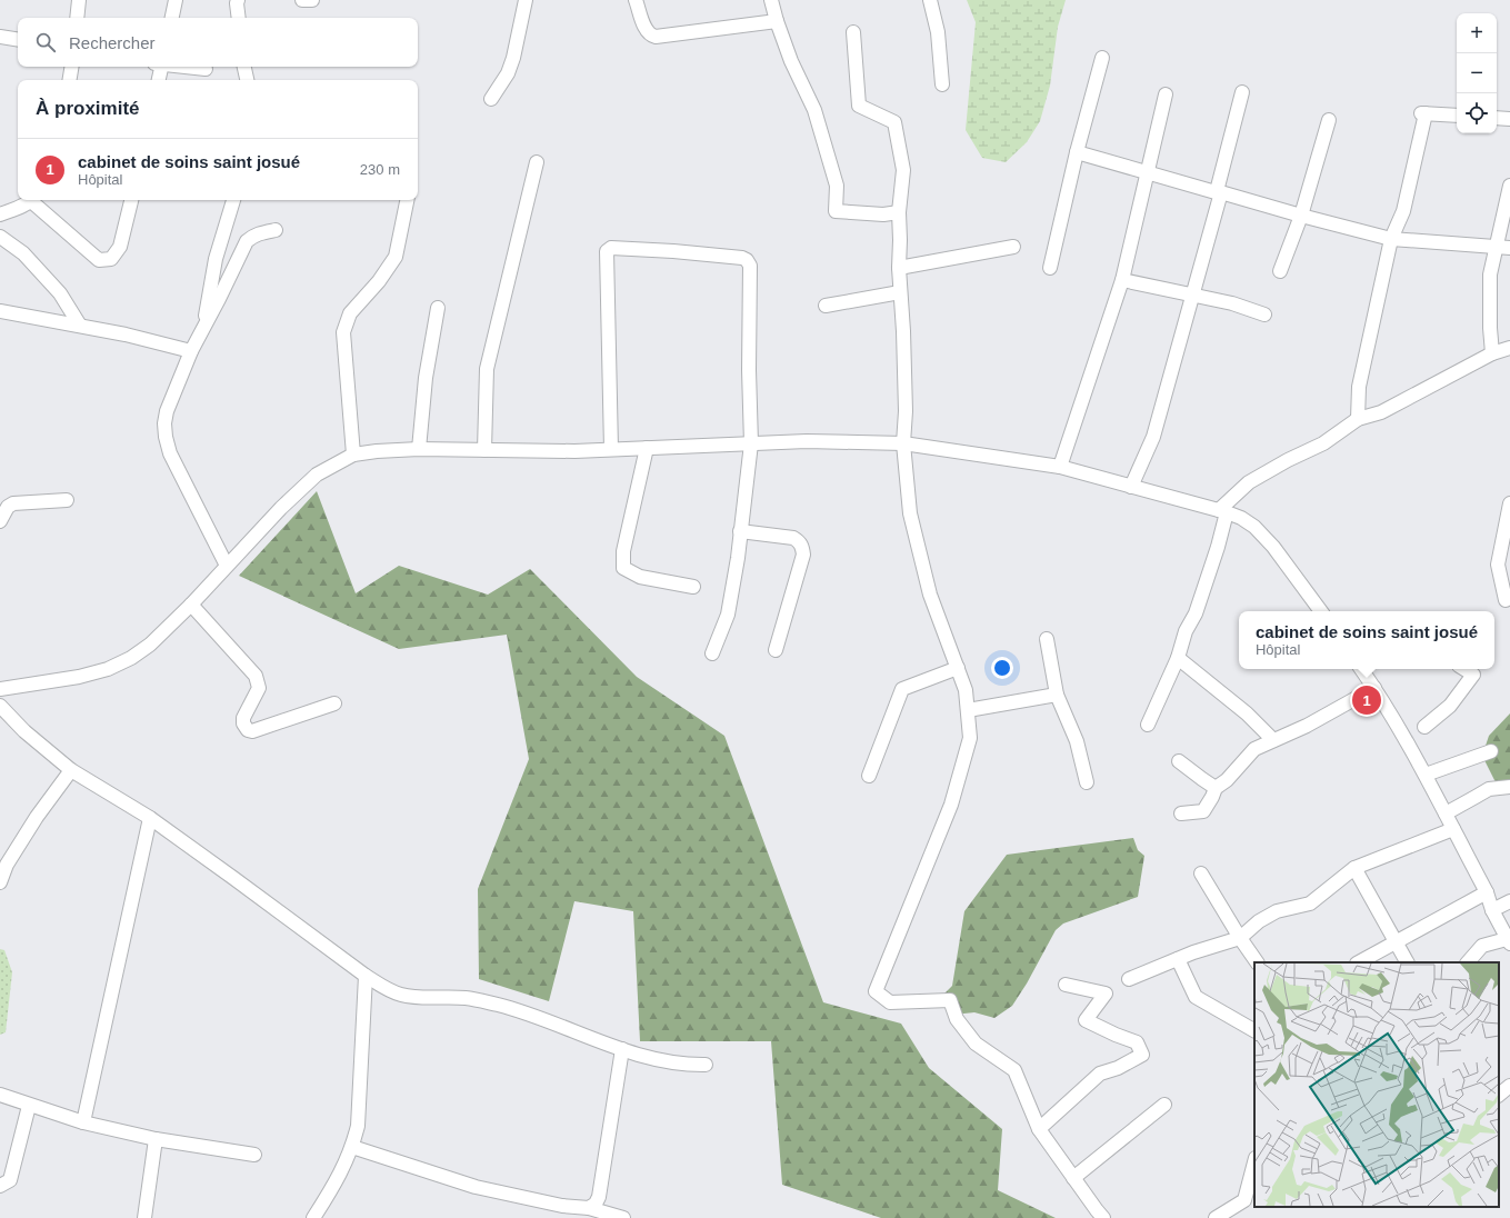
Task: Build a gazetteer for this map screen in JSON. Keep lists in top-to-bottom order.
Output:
{
  "page": {
    "map_buttons": ["+", "−"],
    "search": "Rechercher",
    "heading": "À proximité",
    "list": [
      {
        "mark": "1",
        "name": "cabinet de soins saint josué",
        "note": "Hôpital",
        "value": "230 m"
      }
    ],
    "popup": ["cabinet de soins saint josué", "Hôpital"],
    "pins": "1"
  }
}
